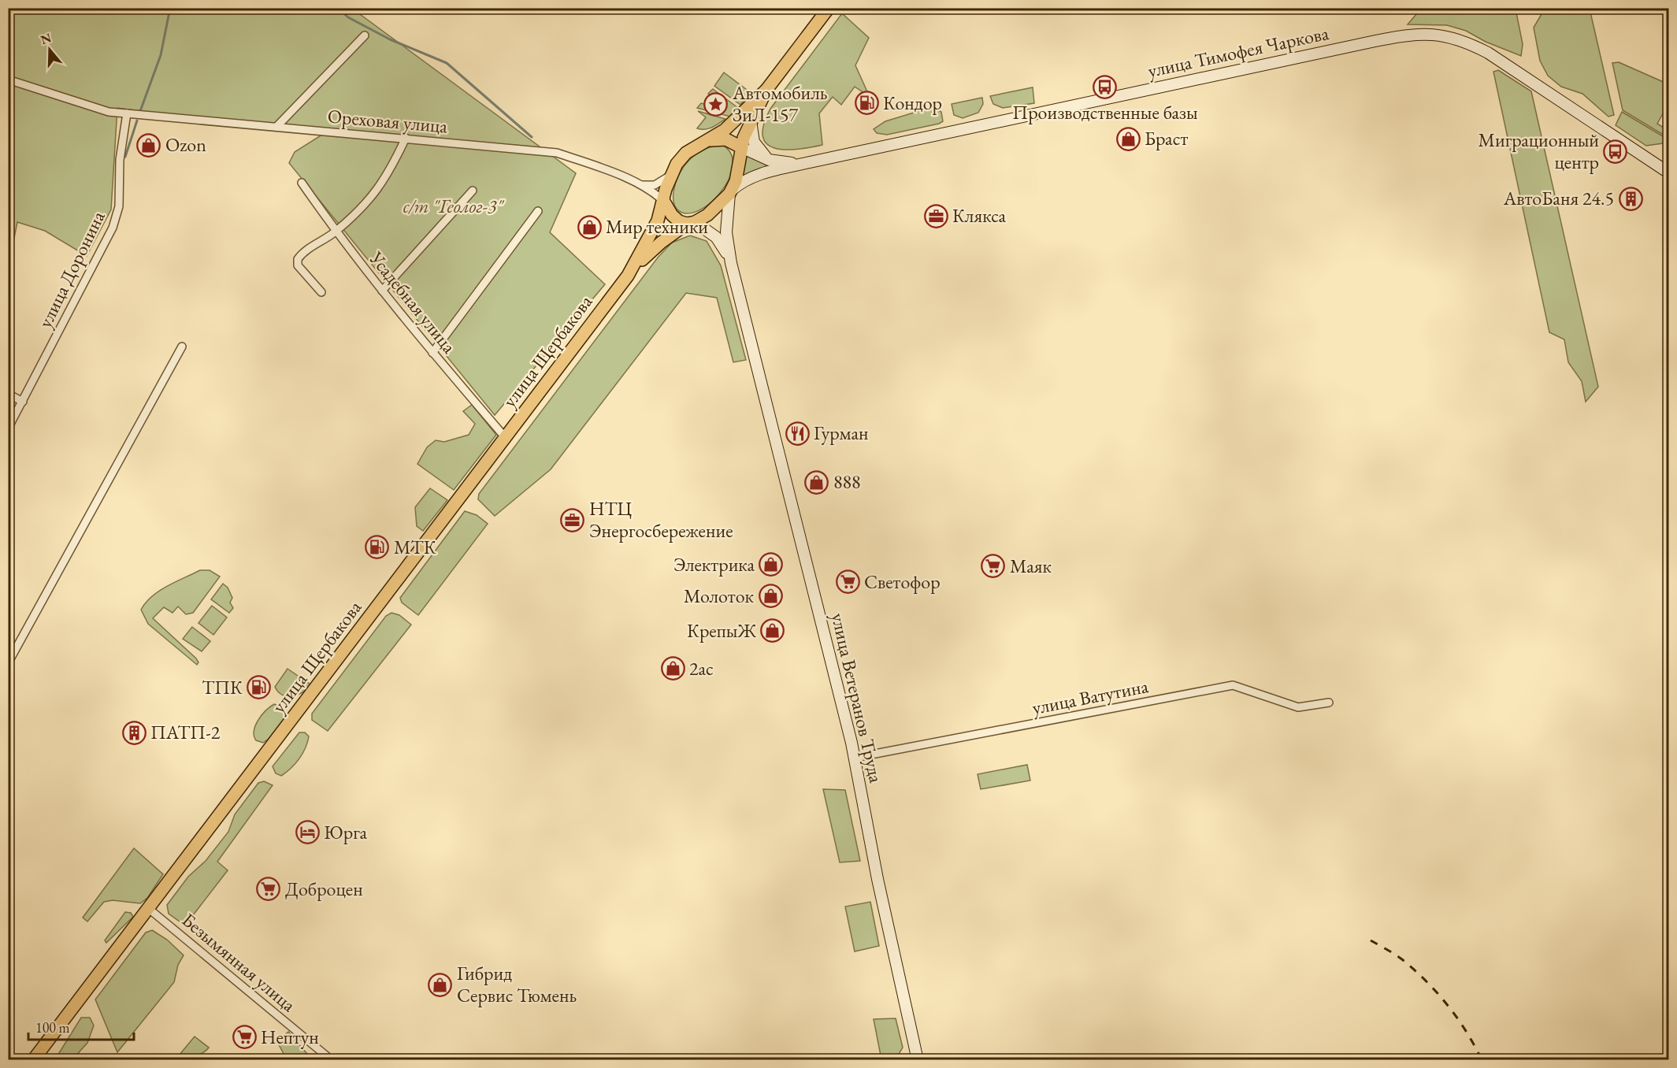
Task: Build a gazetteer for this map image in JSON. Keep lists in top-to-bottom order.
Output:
{
  "streets": {
    "main road": ["улица Тимофея Чаркова", "улица Щербакова", "улица Ветеранов Труда"],
    "street": [
      "Ореховая улица",
      "улица Доронина",
      "Усадебная улица",
      "улица Ватутина",
      "Безымянная улица"
    ]
  },
  "crossings": [
    ["Ореховая улица", "улица Доронина"],
    ["Усадебная улица", "улица Щербакова"],
    ["улица Щербакова", "Безымянная улица"],
    ["улица Ватутина", "улица Ветеранов Труда"]
  ],
  "parks": ["с/т \"Геолог-3\""],
  "places": {
    "bus stop": ["Производственные базы", "Миграционный центр"],
    "fuel station": ["Кондор", "МТК", "ТПК"],
    "place": ["Автомобиль ЗиЛ-157"],
    "shop": [
      "Браст",
      "Ozon",
      "Мир техники",
      "888",
      "Электрика",
      "Молоток",
      "КрепыЖ",
      "2ас",
      "Гибрид Сервис Тюмень"
    ],
    "building": ["АвтоБаня 24.5", "ПАТП-2"],
    "office": ["Клякса", "НТЦ Энергосбережение"],
    "restaurant": ["Гурман"],
    "supermarket": [
      "Маяк",
      "Светофор",
      "Доброцен",
      "Нептун"
    ],
    "hotel": ["Юрга"]
  },
  "scale_bar": "100 m",
  "north": "top"
}
